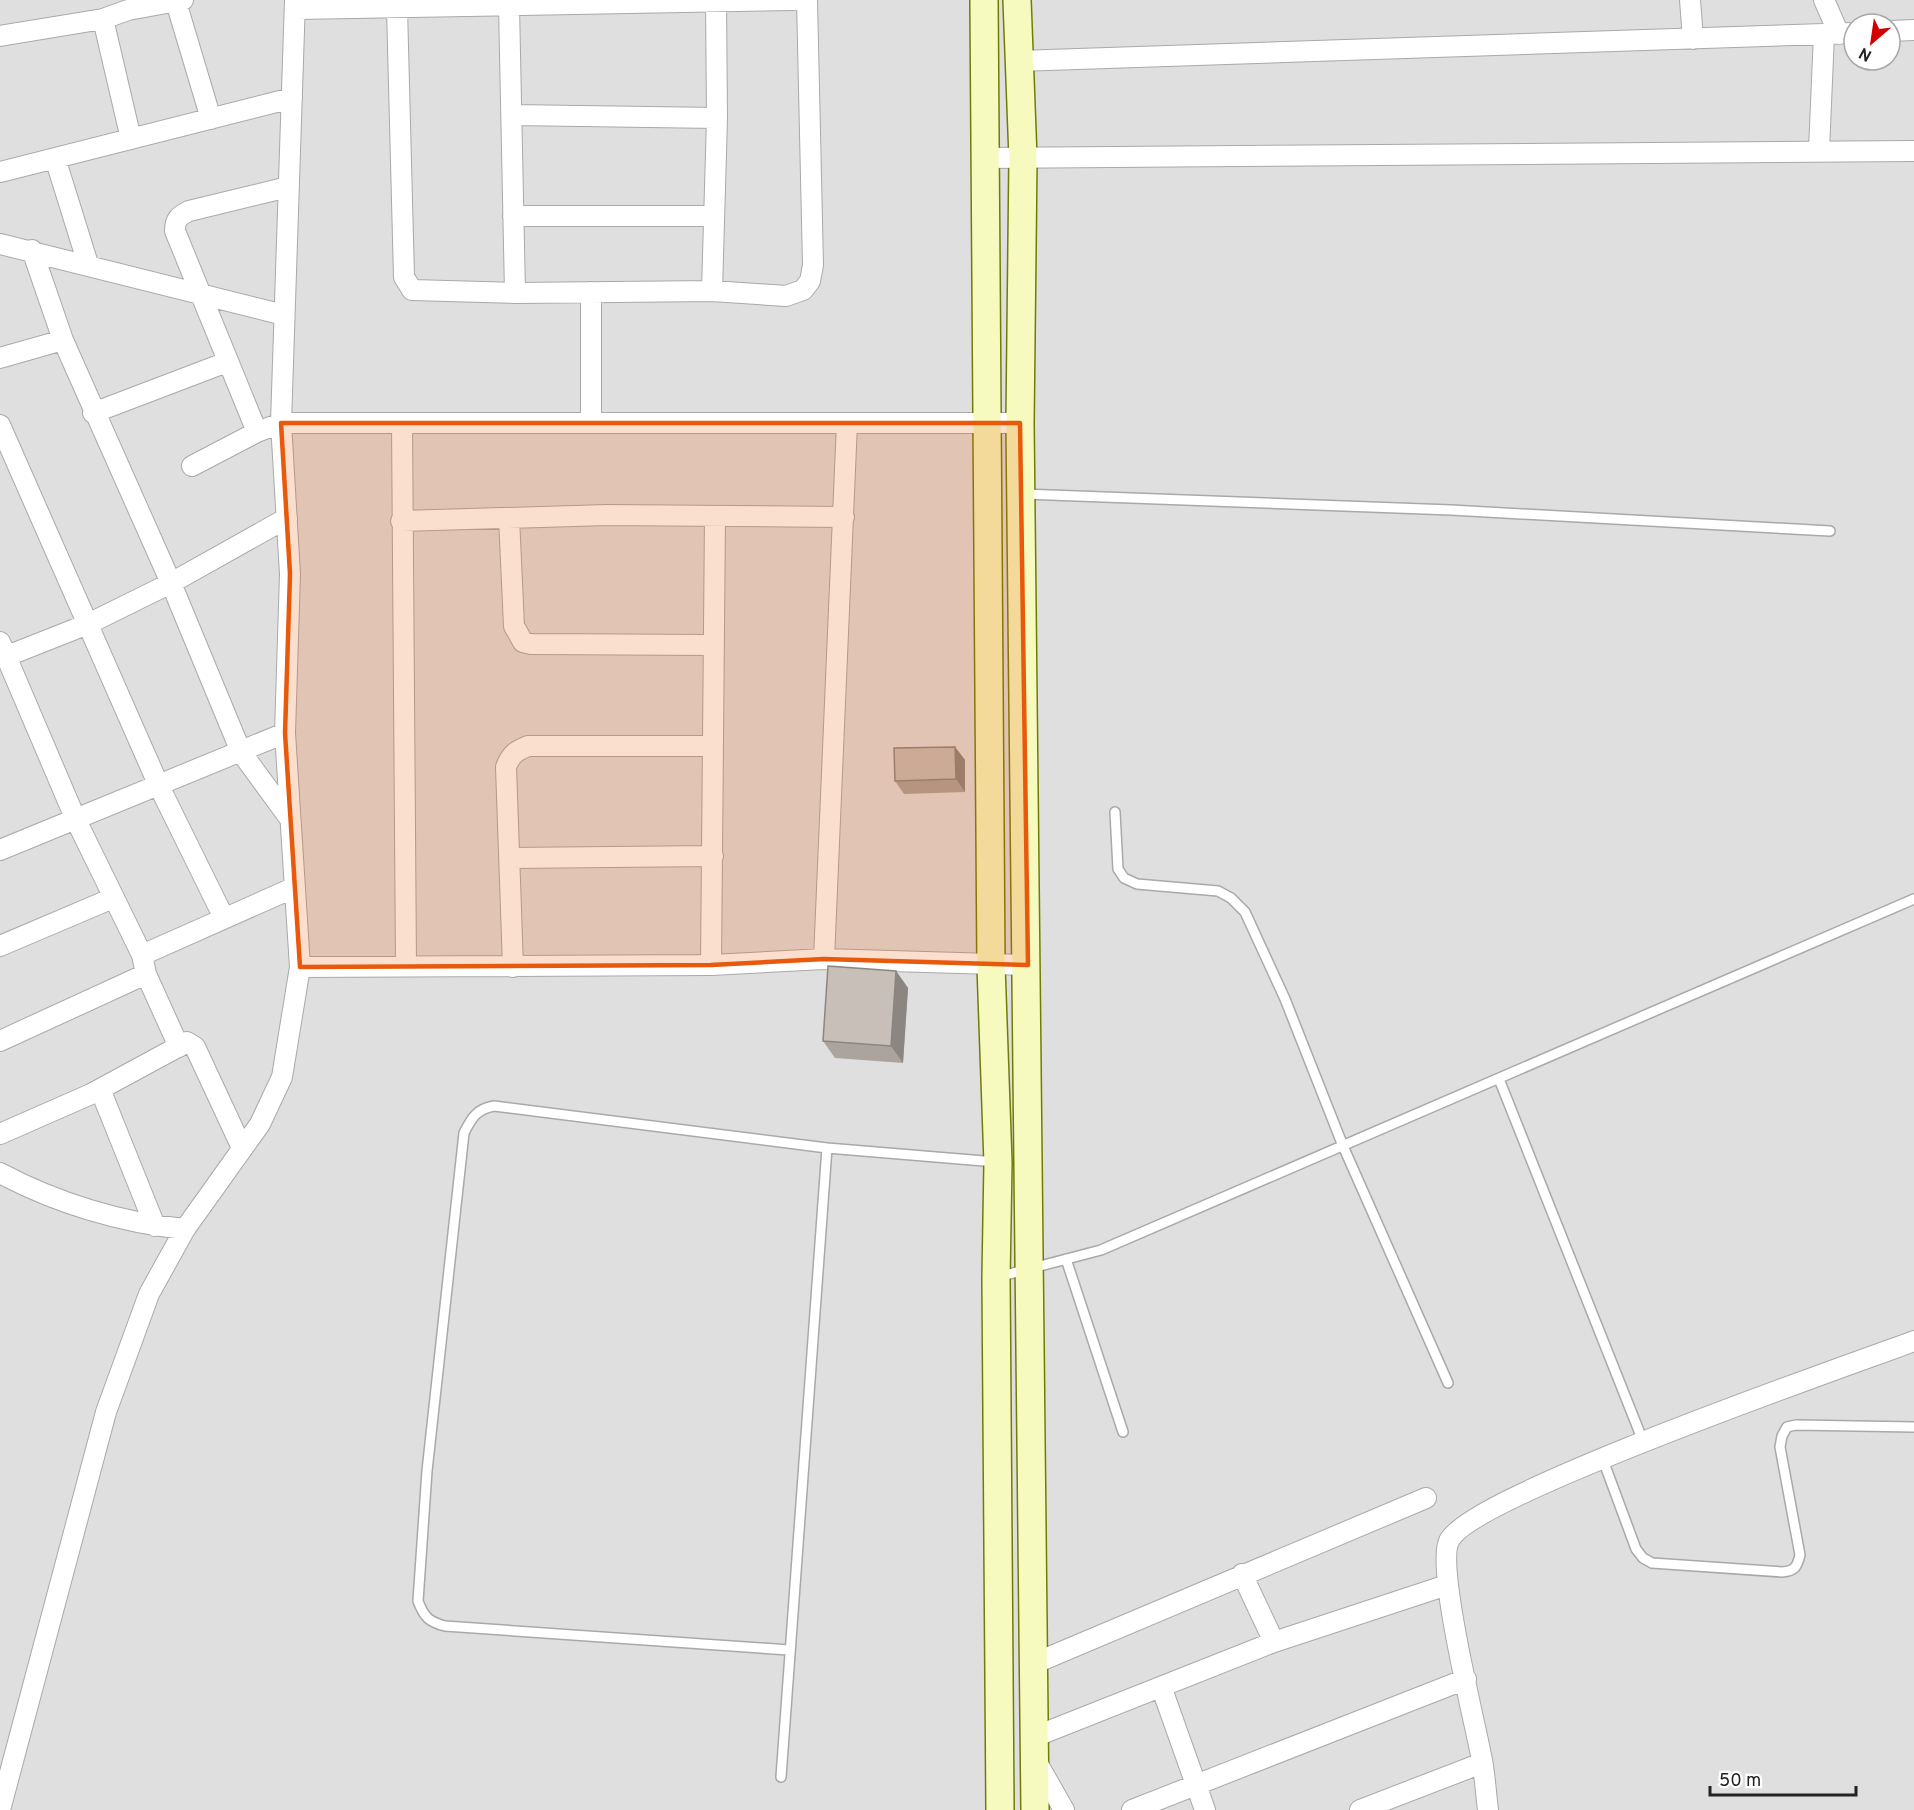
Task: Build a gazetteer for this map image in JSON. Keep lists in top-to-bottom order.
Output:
{
  "scale_bar": "50 m",
  "north": "bottom left"
}
